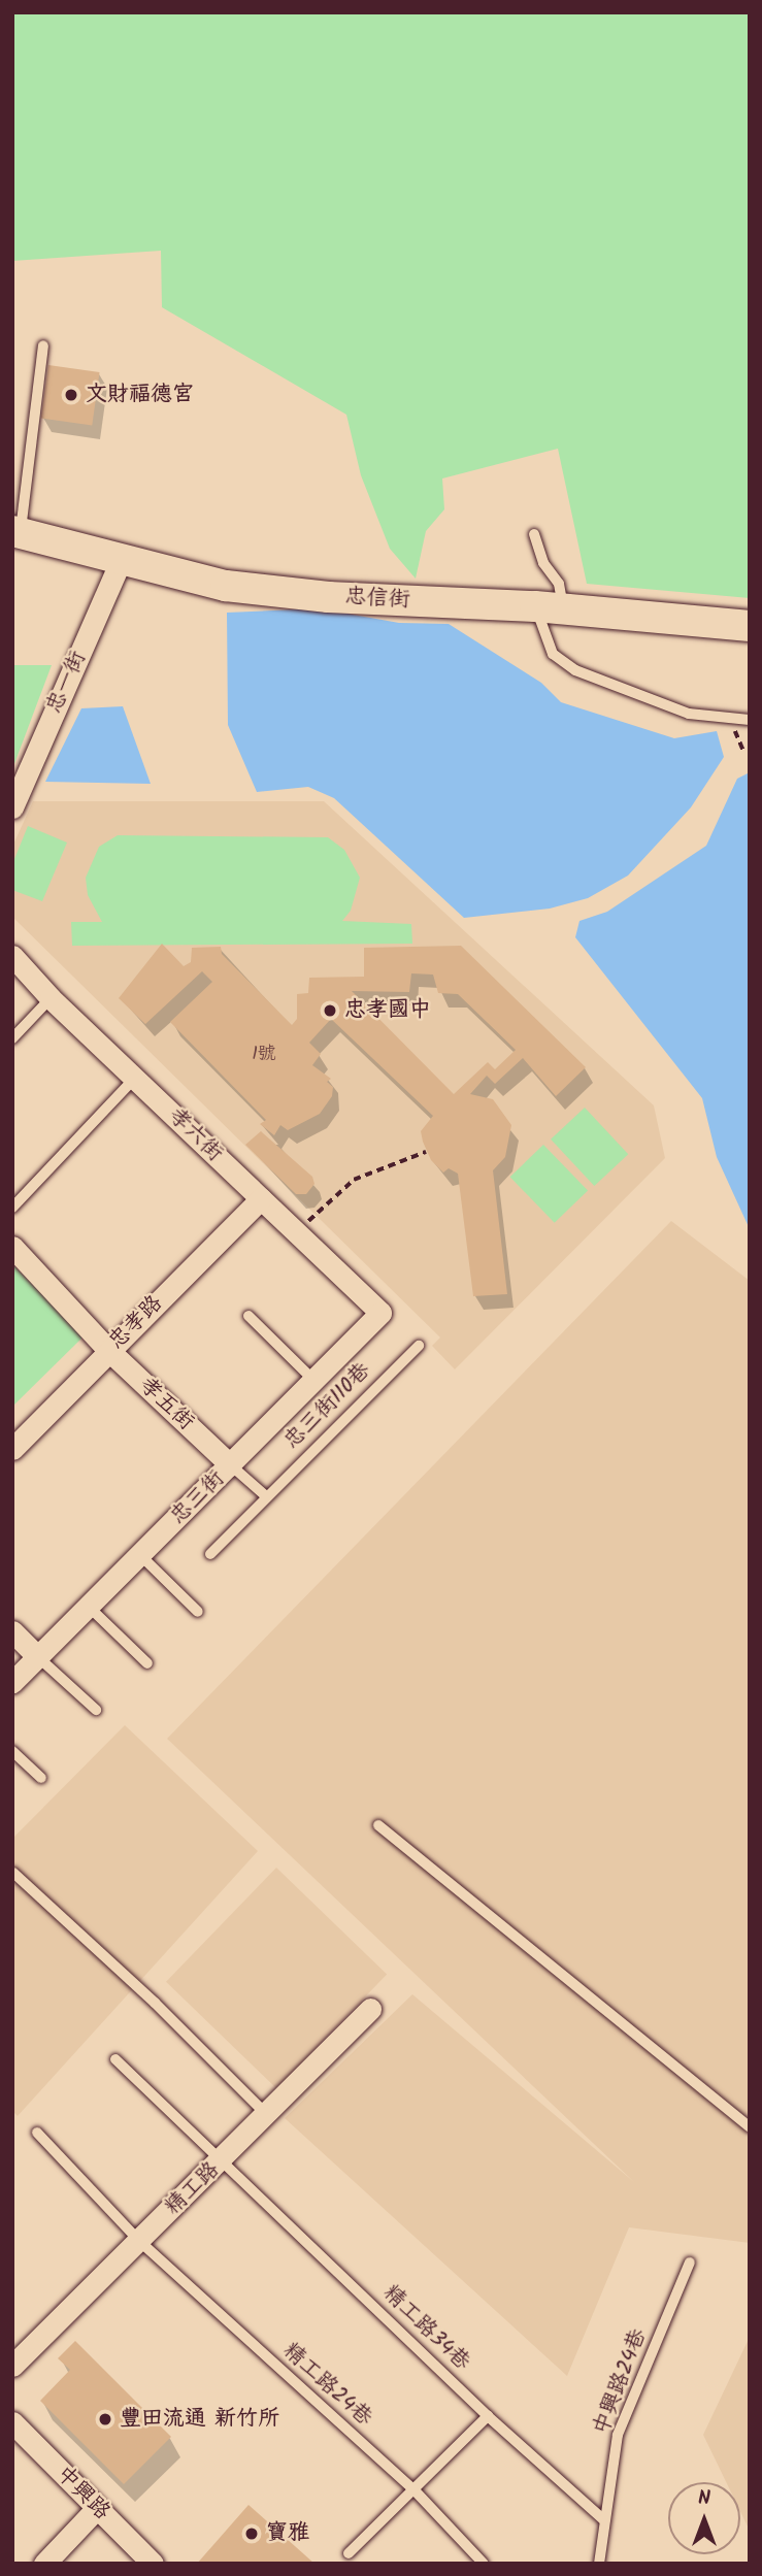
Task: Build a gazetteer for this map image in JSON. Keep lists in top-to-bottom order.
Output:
{
  "streets": {
    "street": [
      "忠信街",
      "忠一街",
      "孝六街",
      "忠孝路",
      "孝五街",
      "忠三街",
      "精工路",
      "中興路"
    ],
    "lane": [
      "忠三街110巷",
      "精工路34巷",
      "中興路24巷",
      "精工路24巷"
    ]
  },
  "crossings": [
    ["忠信街", "忠一街"],
    ["孝六街", "忠孝路"],
    ["孝六街", "忠三街"],
    ["忠孝路", "孝五街"],
    ["孝五街", "忠三街"],
    ["精工路", "精工路34巷"],
    ["精工路", "精工路24巷"],
    ["精工路34巷", "中興路24巷"]
  ],
  "places": [
    "文財福德宮",
    "忠孝國中",
    "豐田流通 新竹所",
    "寶雅"
  ],
  "house_numbers": ["1號"],
  "north": "top"
}
